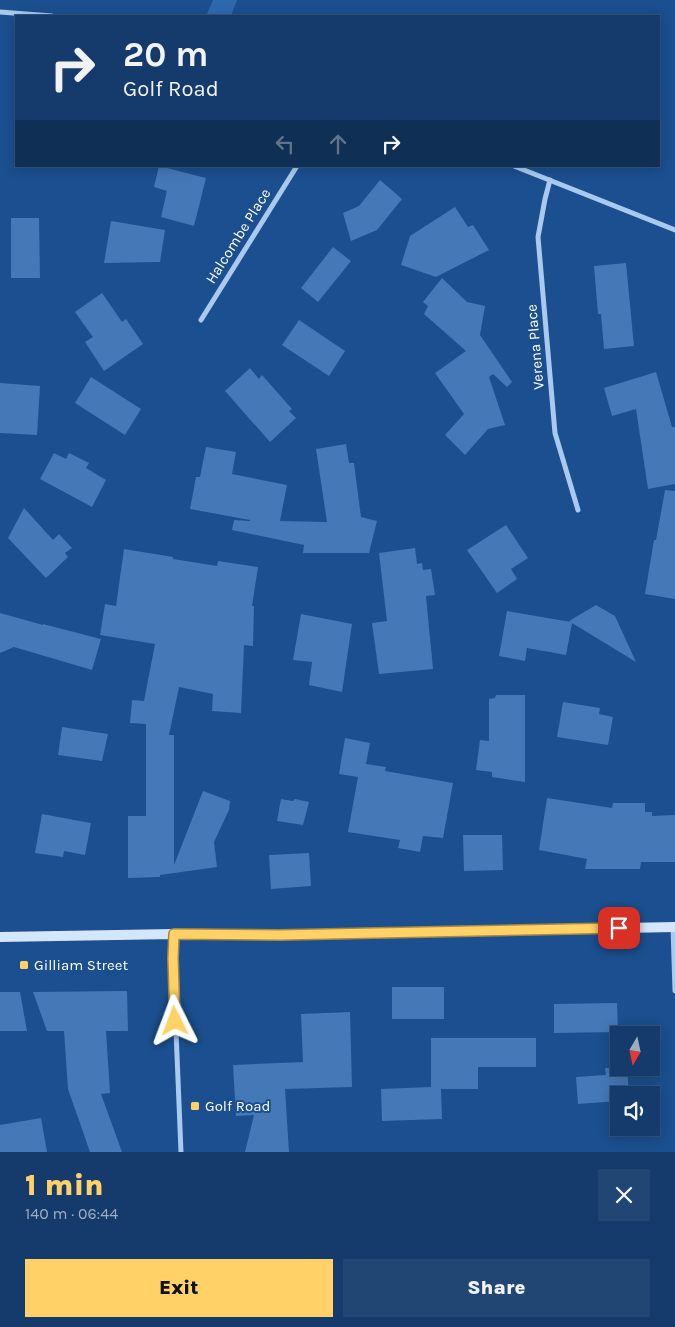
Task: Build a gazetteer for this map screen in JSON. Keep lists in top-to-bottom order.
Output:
{
  "streets": {
    "street": ["Halcombe Place", "Verena Place"]
  },
  "places": {
    "transit": ["Gilliam Street", "Golf Road"]
  },
  "north": "bottom",
  "page": {
    "turn": ["20 m", "Golf Road"],
    "heading": ["1 min", "140 m · 06:44"],
    "buttons": ["Exit", "Share"]
  }
}
